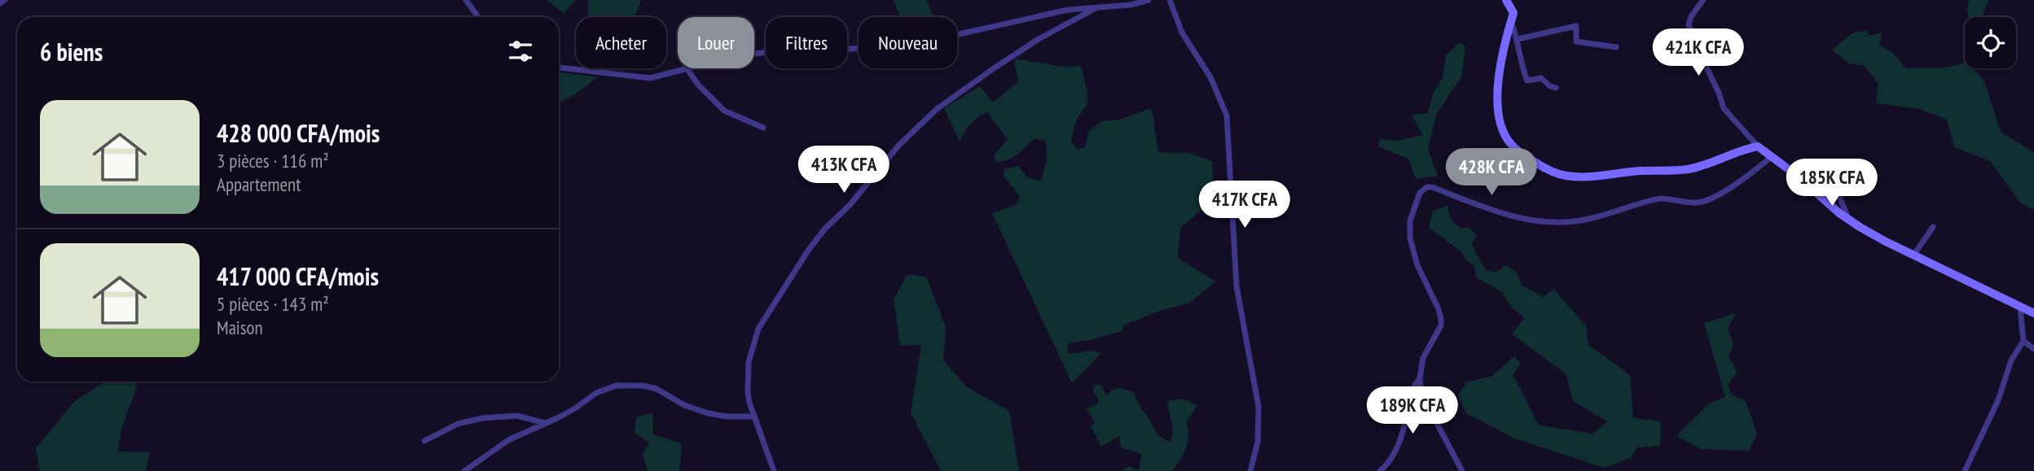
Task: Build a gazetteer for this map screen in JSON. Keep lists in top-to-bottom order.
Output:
{
  "page": {
    "chip": [
      "Acheter",
      "Louer",
      "Filtres",
      "Nouveau"
    ],
    "heading": "6 biens",
    "price": [
      "421K CFA",
      "413K CFA",
      "428K CFA",
      "185K CFA",
      "417K CFA",
      "189K CFA"
    ],
    "list": [
      {
        "name": "428 000 CFA/mois",
        "note": "3 pièces · 116 m² · Appartement"
      },
      {
        "name": "417 000 CFA/mois",
        "note": "5 pièces · 143 m² · Maison"
      }
    ]
  }
}
